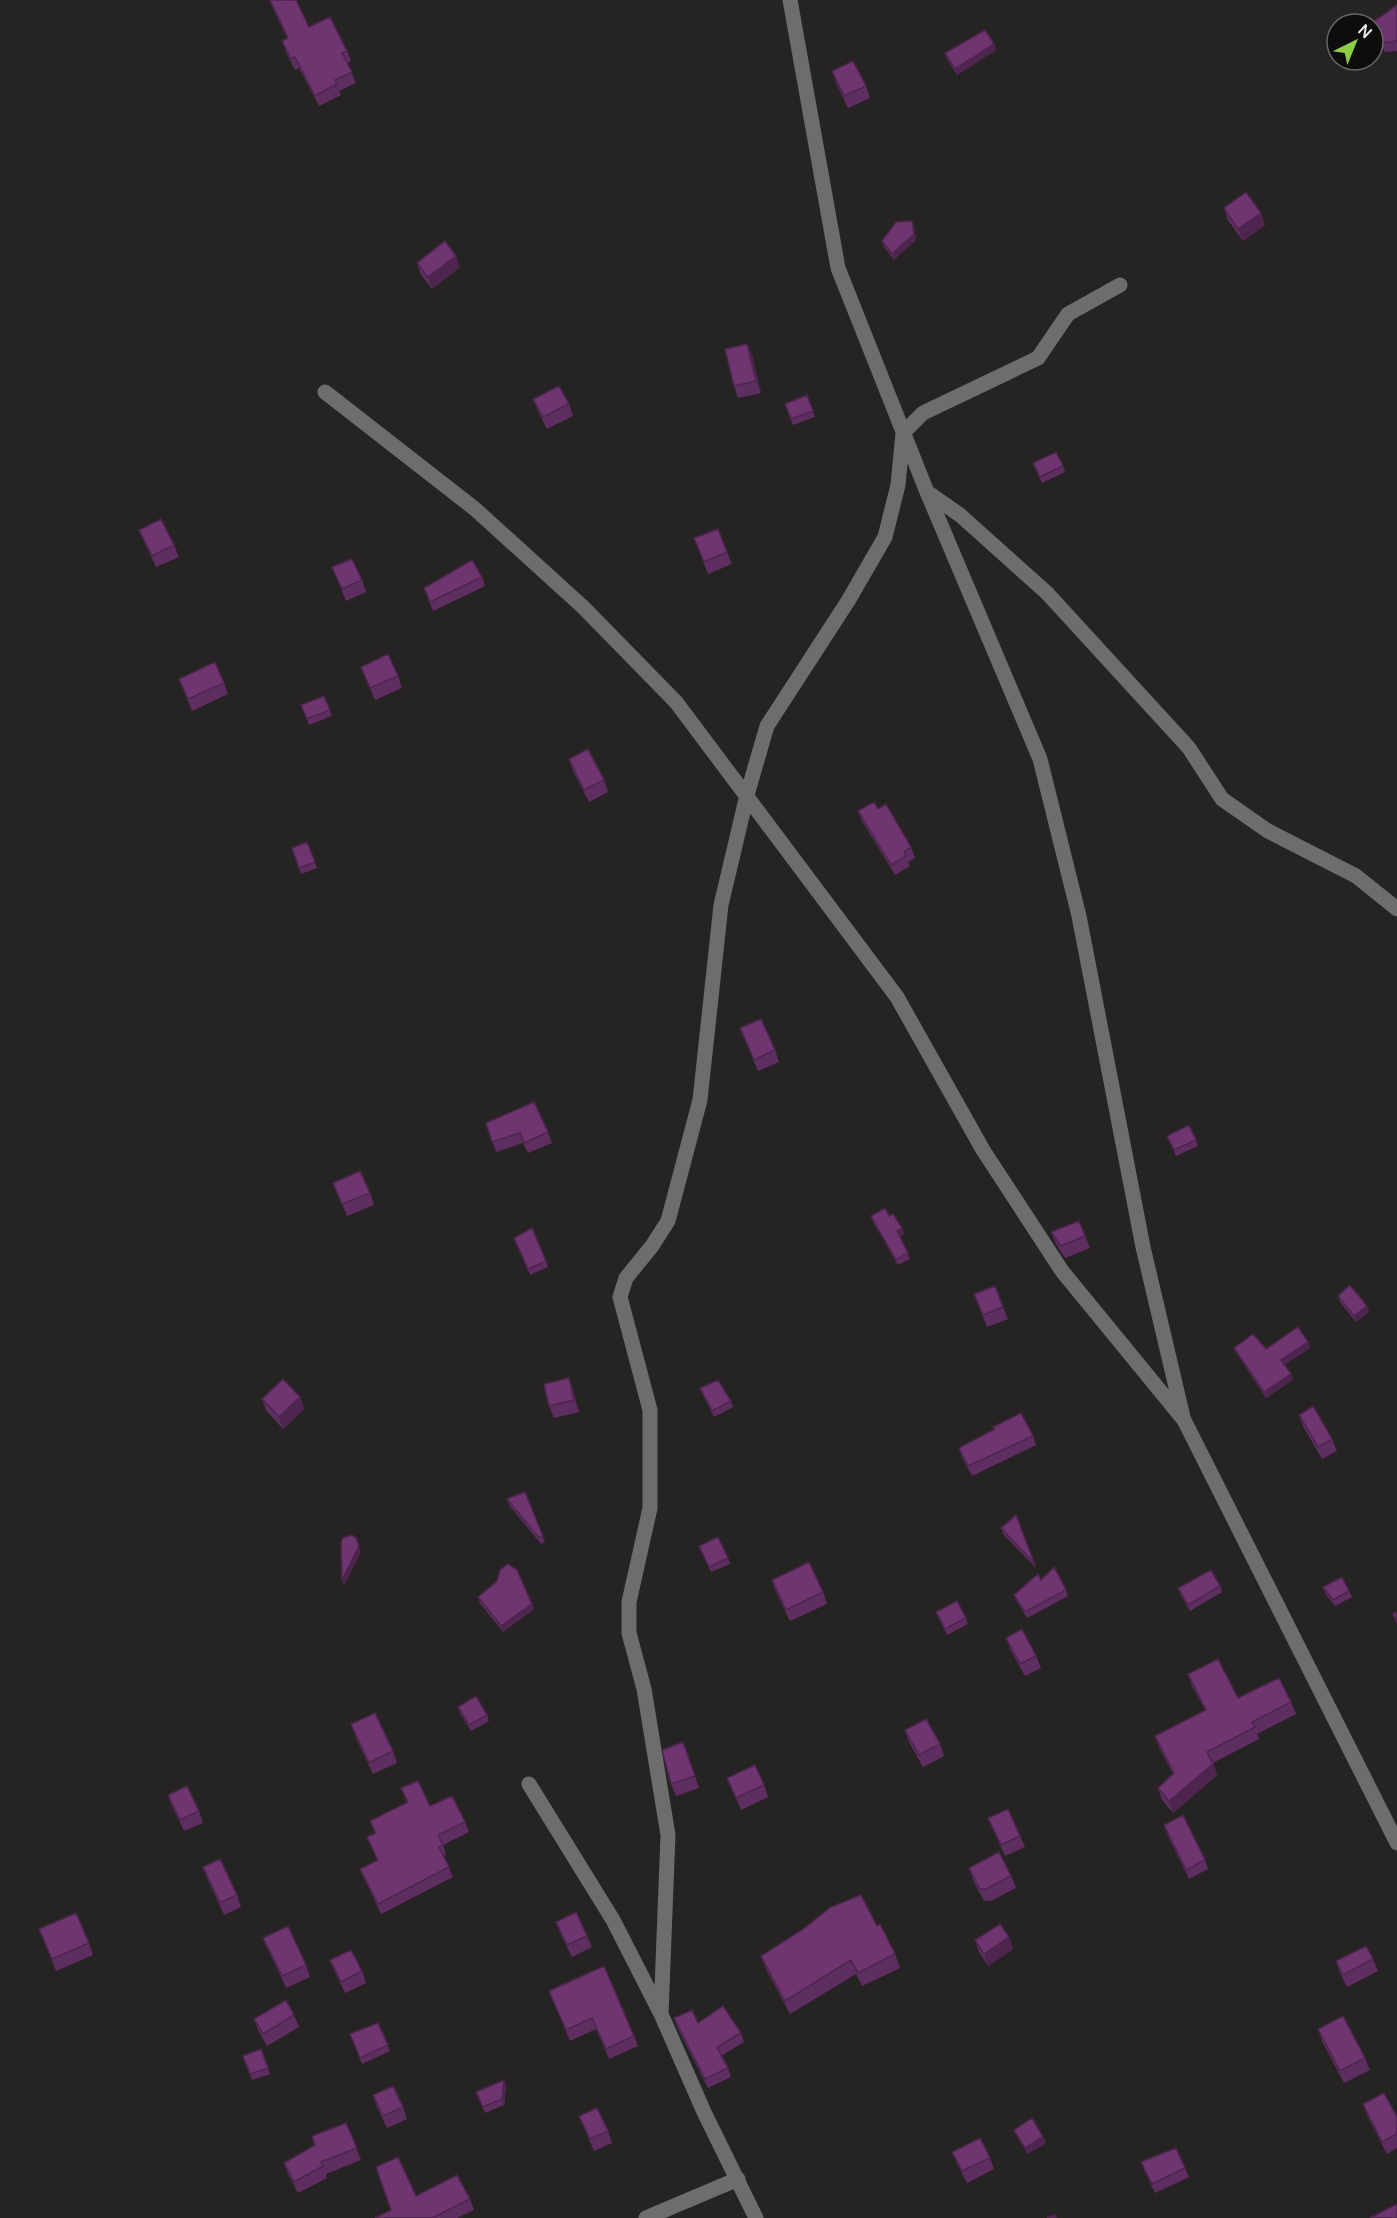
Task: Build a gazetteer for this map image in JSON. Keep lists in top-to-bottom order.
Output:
{
  "north": "top right"
}
